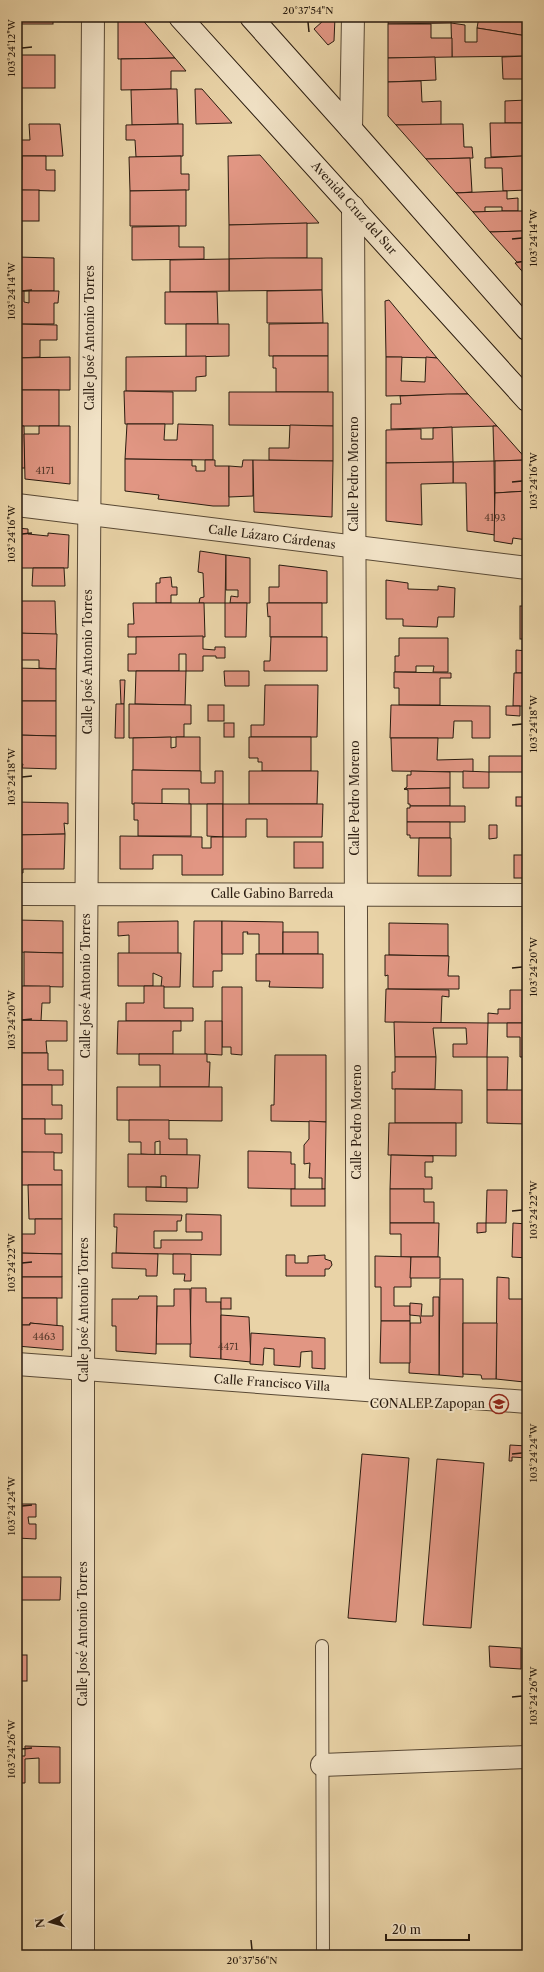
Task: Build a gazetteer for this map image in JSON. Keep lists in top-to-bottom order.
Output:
{
  "streets": {
    "street": [
      "Avenida Cruz del Sur",
      "Calle José Antonio Torres",
      "Calle Pedro Moreno",
      "Calle Lázaro Cárdenas",
      "Calle Gabino Barreda",
      "Calle Francisco Villa"
    ]
  },
  "crossings": [
    ["Avenida Cruz del Sur", "Calle Pedro Moreno"],
    ["Calle José Antonio Torres", "Calle Lázaro Cárdenas"],
    ["Calle José Antonio Torres", "Calle Gabino Barreda"],
    ["Calle José Antonio Torres", "Calle Francisco Villa"],
    ["Calle Pedro Moreno", "Calle Lázaro Cárdenas"],
    ["Calle Pedro Moreno", "Calle Gabino Barreda"],
    ["Calle Pedro Moreno", "Calle Francisco Villa"]
  ],
  "places": {
    "school or university": ["CONALEP Zapopan"]
  },
  "house_numbers": [
    "4171",
    "4193",
    "4463",
    "4471"
  ],
  "scale_bar": "20 m",
  "north": "left",
  "coordinates": [
    "20°37'54\"N",
    "103°24'12\"W",
    "103°24'14\"W",
    "103°24'16\"W",
    "103°24'18\"W",
    "103°24'20\"W",
    "103°24'22\"W",
    "103°24'24\"W",
    "103°24'26\"W",
    "20°37'56\"N"
  ]
}
